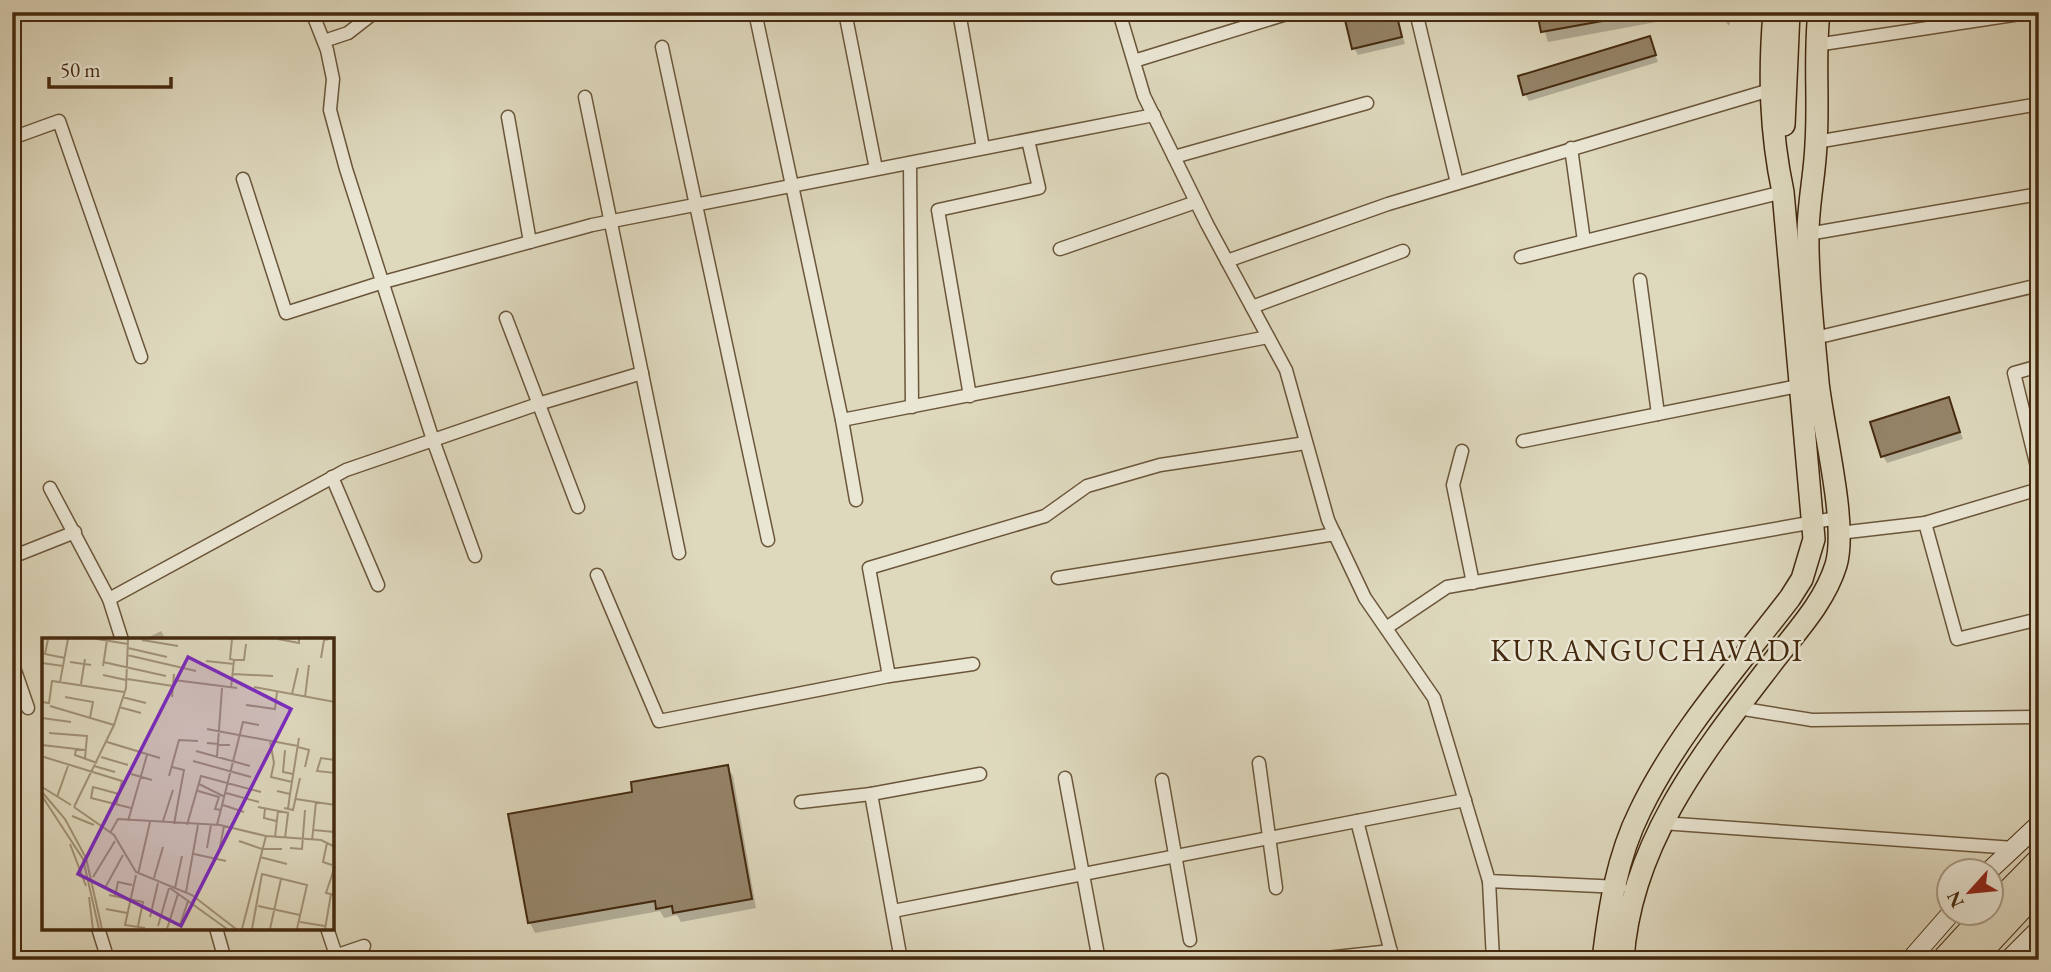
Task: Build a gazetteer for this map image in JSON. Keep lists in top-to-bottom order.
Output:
{
  "districts": ["KURANGUCHAVADI"],
  "scale_bar": "50 m",
  "north": "bottom left"
}
